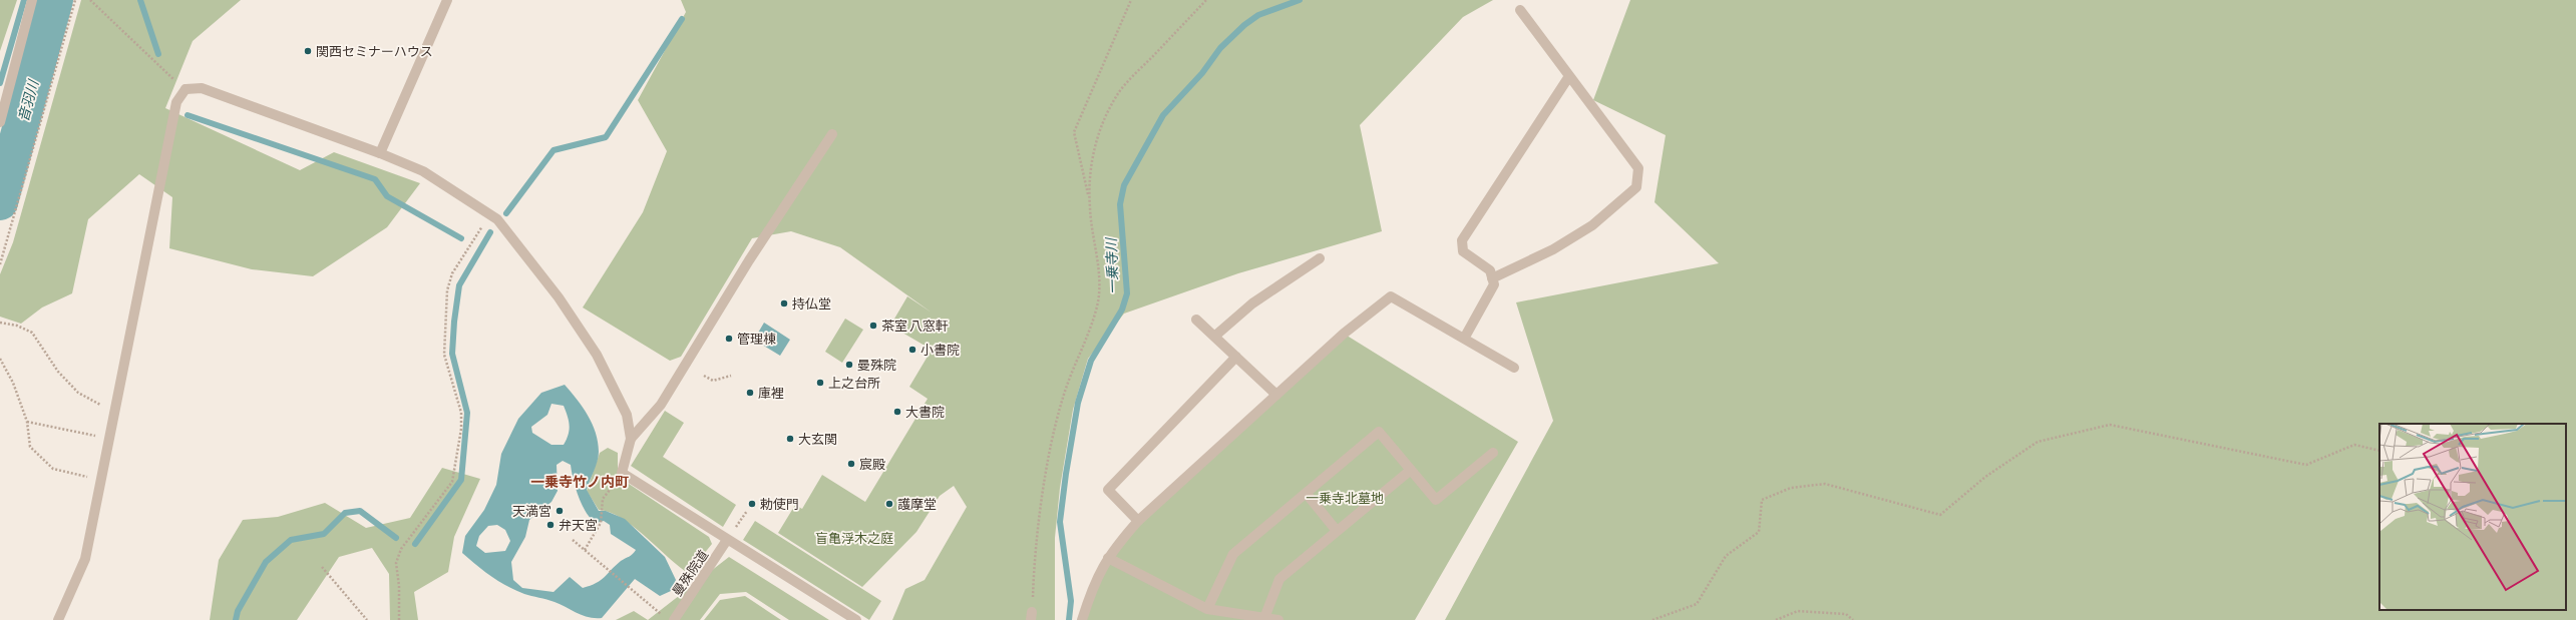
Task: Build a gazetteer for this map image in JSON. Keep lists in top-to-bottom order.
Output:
{
  "streets": {
    "street": ["曼殊院道"]
  },
  "districts": ["一乗寺竹ノ内町"],
  "water": ["音羽川", "一乗寺川"],
  "parks": ["一乗寺北墓地", "盲亀浮木之庭"],
  "places": [
    "関西セミナーハウス",
    "持仏堂",
    "茶室 八窓軒",
    "管理棟",
    "小書院",
    "曼殊院",
    "上之台所",
    "庫裡",
    "大書院",
    "大玄関",
    "宸殿",
    "勅使門",
    "護摩堂",
    "天満宮",
    "弁天宮"
  ]
}
